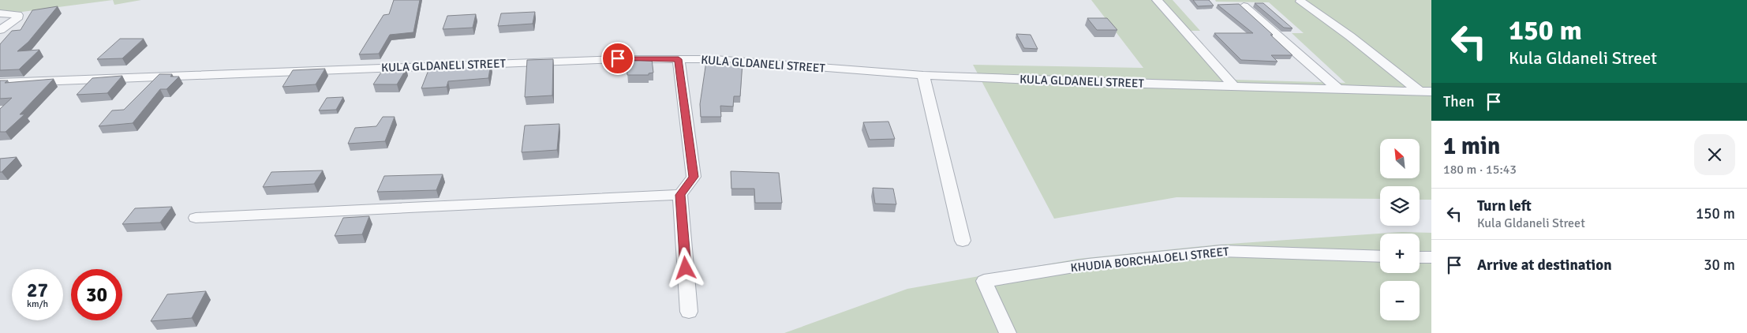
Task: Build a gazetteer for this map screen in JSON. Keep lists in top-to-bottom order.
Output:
{
  "streets": {
    "street": ["KULA GLDANELI STREET", "KHUDIA BORCHALOELI STREET"]
  },
  "north": "top left",
  "page": {
    "turn": ["150 m", "Kula Gldaneli Street"],
    "then": "Then",
    "heading": ["1 min", "180 m · 15:43"],
    "map_buttons": ["+", "−"],
    "list": [
      {
        "name": "Turn left",
        "note": "Kula Gldaneli Street",
        "value": "150 m"
      },
      {
        "name": "Arrive at destination",
        "value": "30 m"
      }
    ],
    "speed": "27 km/h",
    "limit": "30"
  }
}
